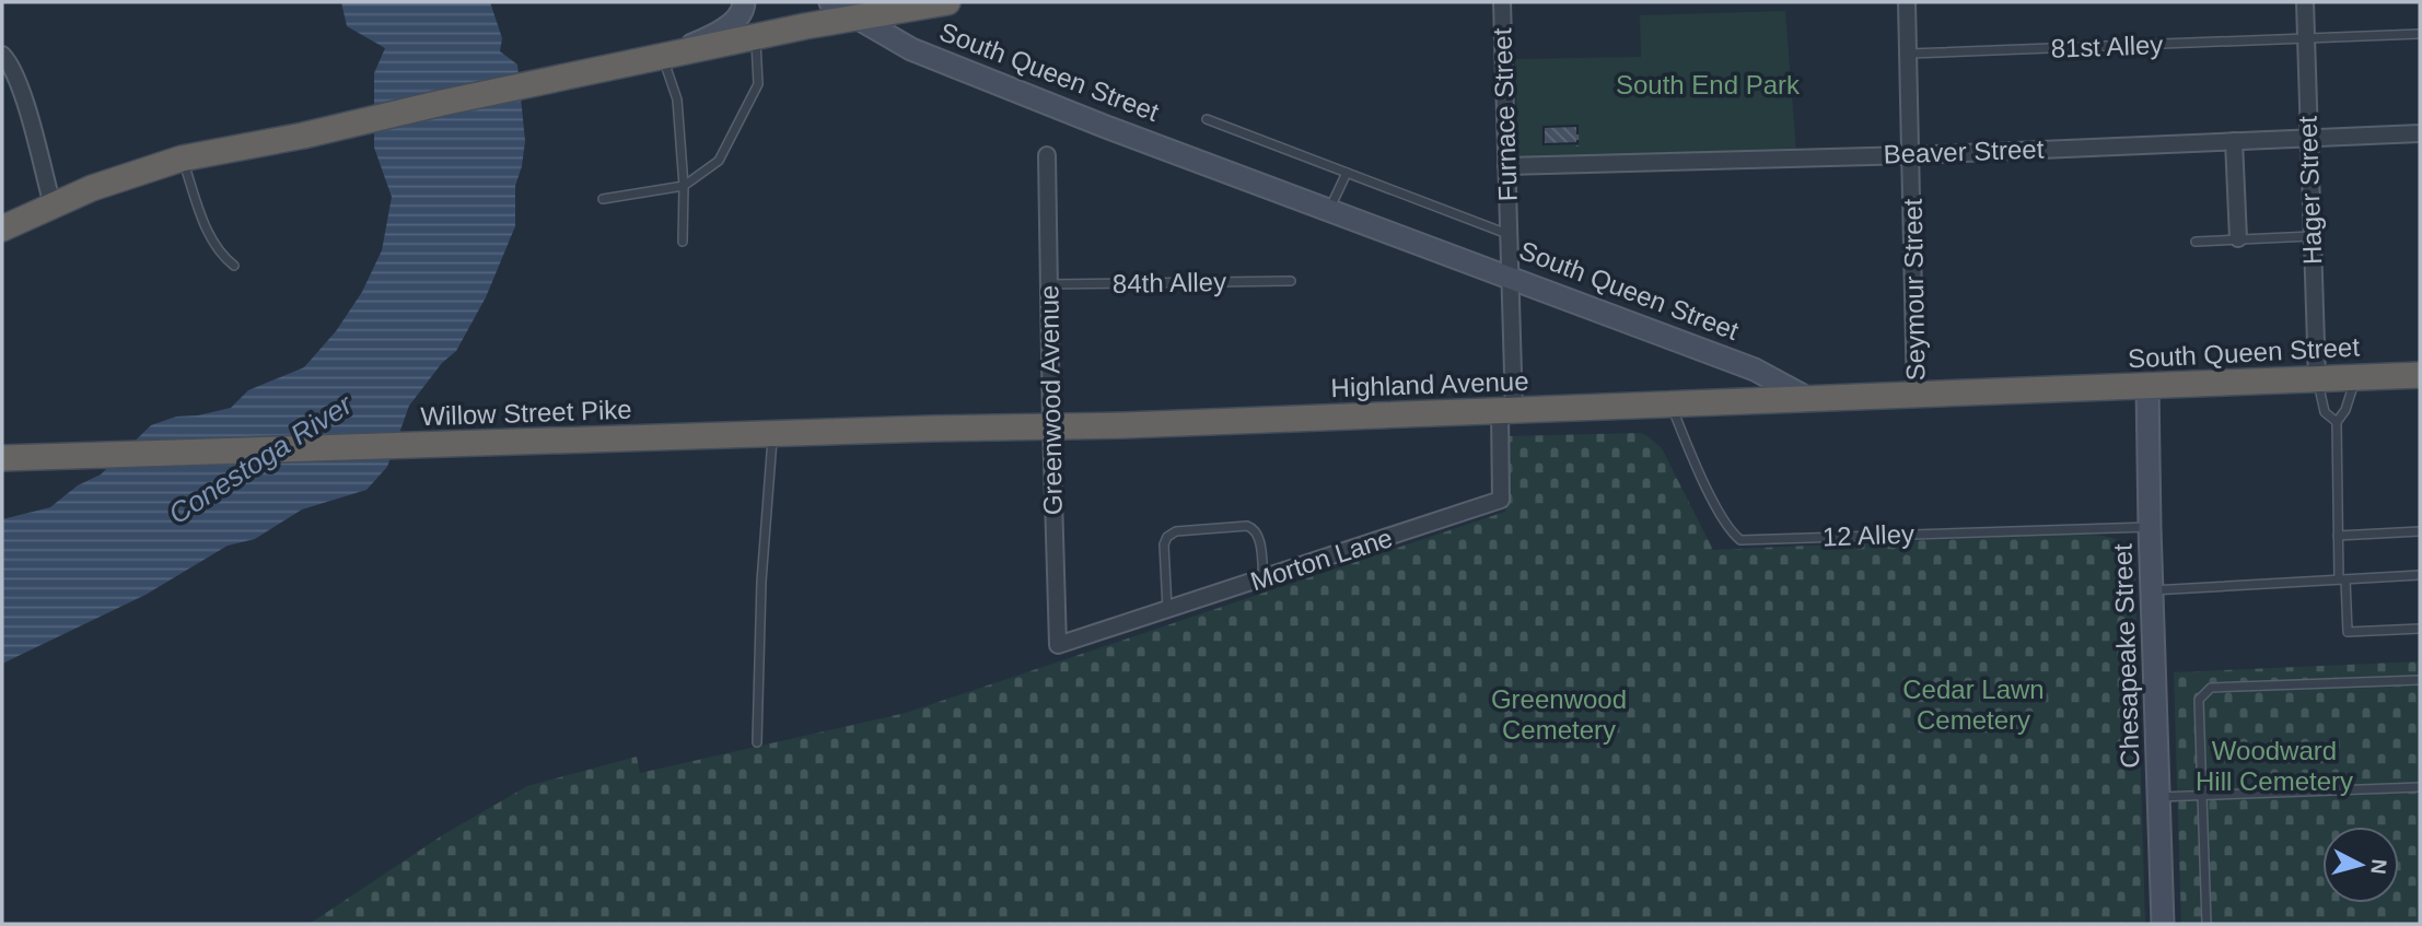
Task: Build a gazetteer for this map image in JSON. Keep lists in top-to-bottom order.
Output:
{
  "streets": {
    "highway": ["South Queen Street", "Highland Avenue", "Willow Street Pike"],
    "main road": ["Chesapeake Street"],
    "street": [
      "Furnace Street",
      "Beaver Street",
      "Hager Street",
      "Seymour Street",
      "Greenwood Avenue",
      "Morton Lane"
    ],
    "lane": ["81st Alley", "84th Alley", "12 Alley"]
  },
  "crossings": [
    ["81st Alley", "Hager Street"],
    ["81st Alley", "Seymour Street"],
    ["South Queen Street", "Furnace Street"],
    ["South Queen Street", "Hager Street"],
    ["South Queen Street", "Seymour Street"],
    ["South Queen Street", "Highland Avenue"],
    ["South Queen Street", "Chesapeake Street"],
    ["Furnace Street", "Beaver Street"],
    ["Furnace Street", "Highland Avenue"],
    ["Furnace Street", "Morton Lane"],
    ["Beaver Street", "Hager Street"],
    ["Beaver Street", "Seymour Street"],
    ["84th Alley", "Greenwood Avenue"],
    ["Highland Avenue", "Greenwood Avenue"],
    ["Highland Avenue", "Willow Street Pike"],
    ["Highland Avenue", "12 Alley"],
    ["Highland Avenue", "Morton Lane"],
    ["Greenwood Avenue", "Willow Street Pike"],
    ["Greenwood Avenue", "Morton Lane"],
    ["12 Alley", "Chesapeake Street"]
  ],
  "water": ["Conestoga River"],
  "parks": [
    "South End Park",
    "Cedar Lawn Cemetery",
    "Greenwood Cemetery",
    "Woodward Hill Cemetery"
  ],
  "north": "right"
}
